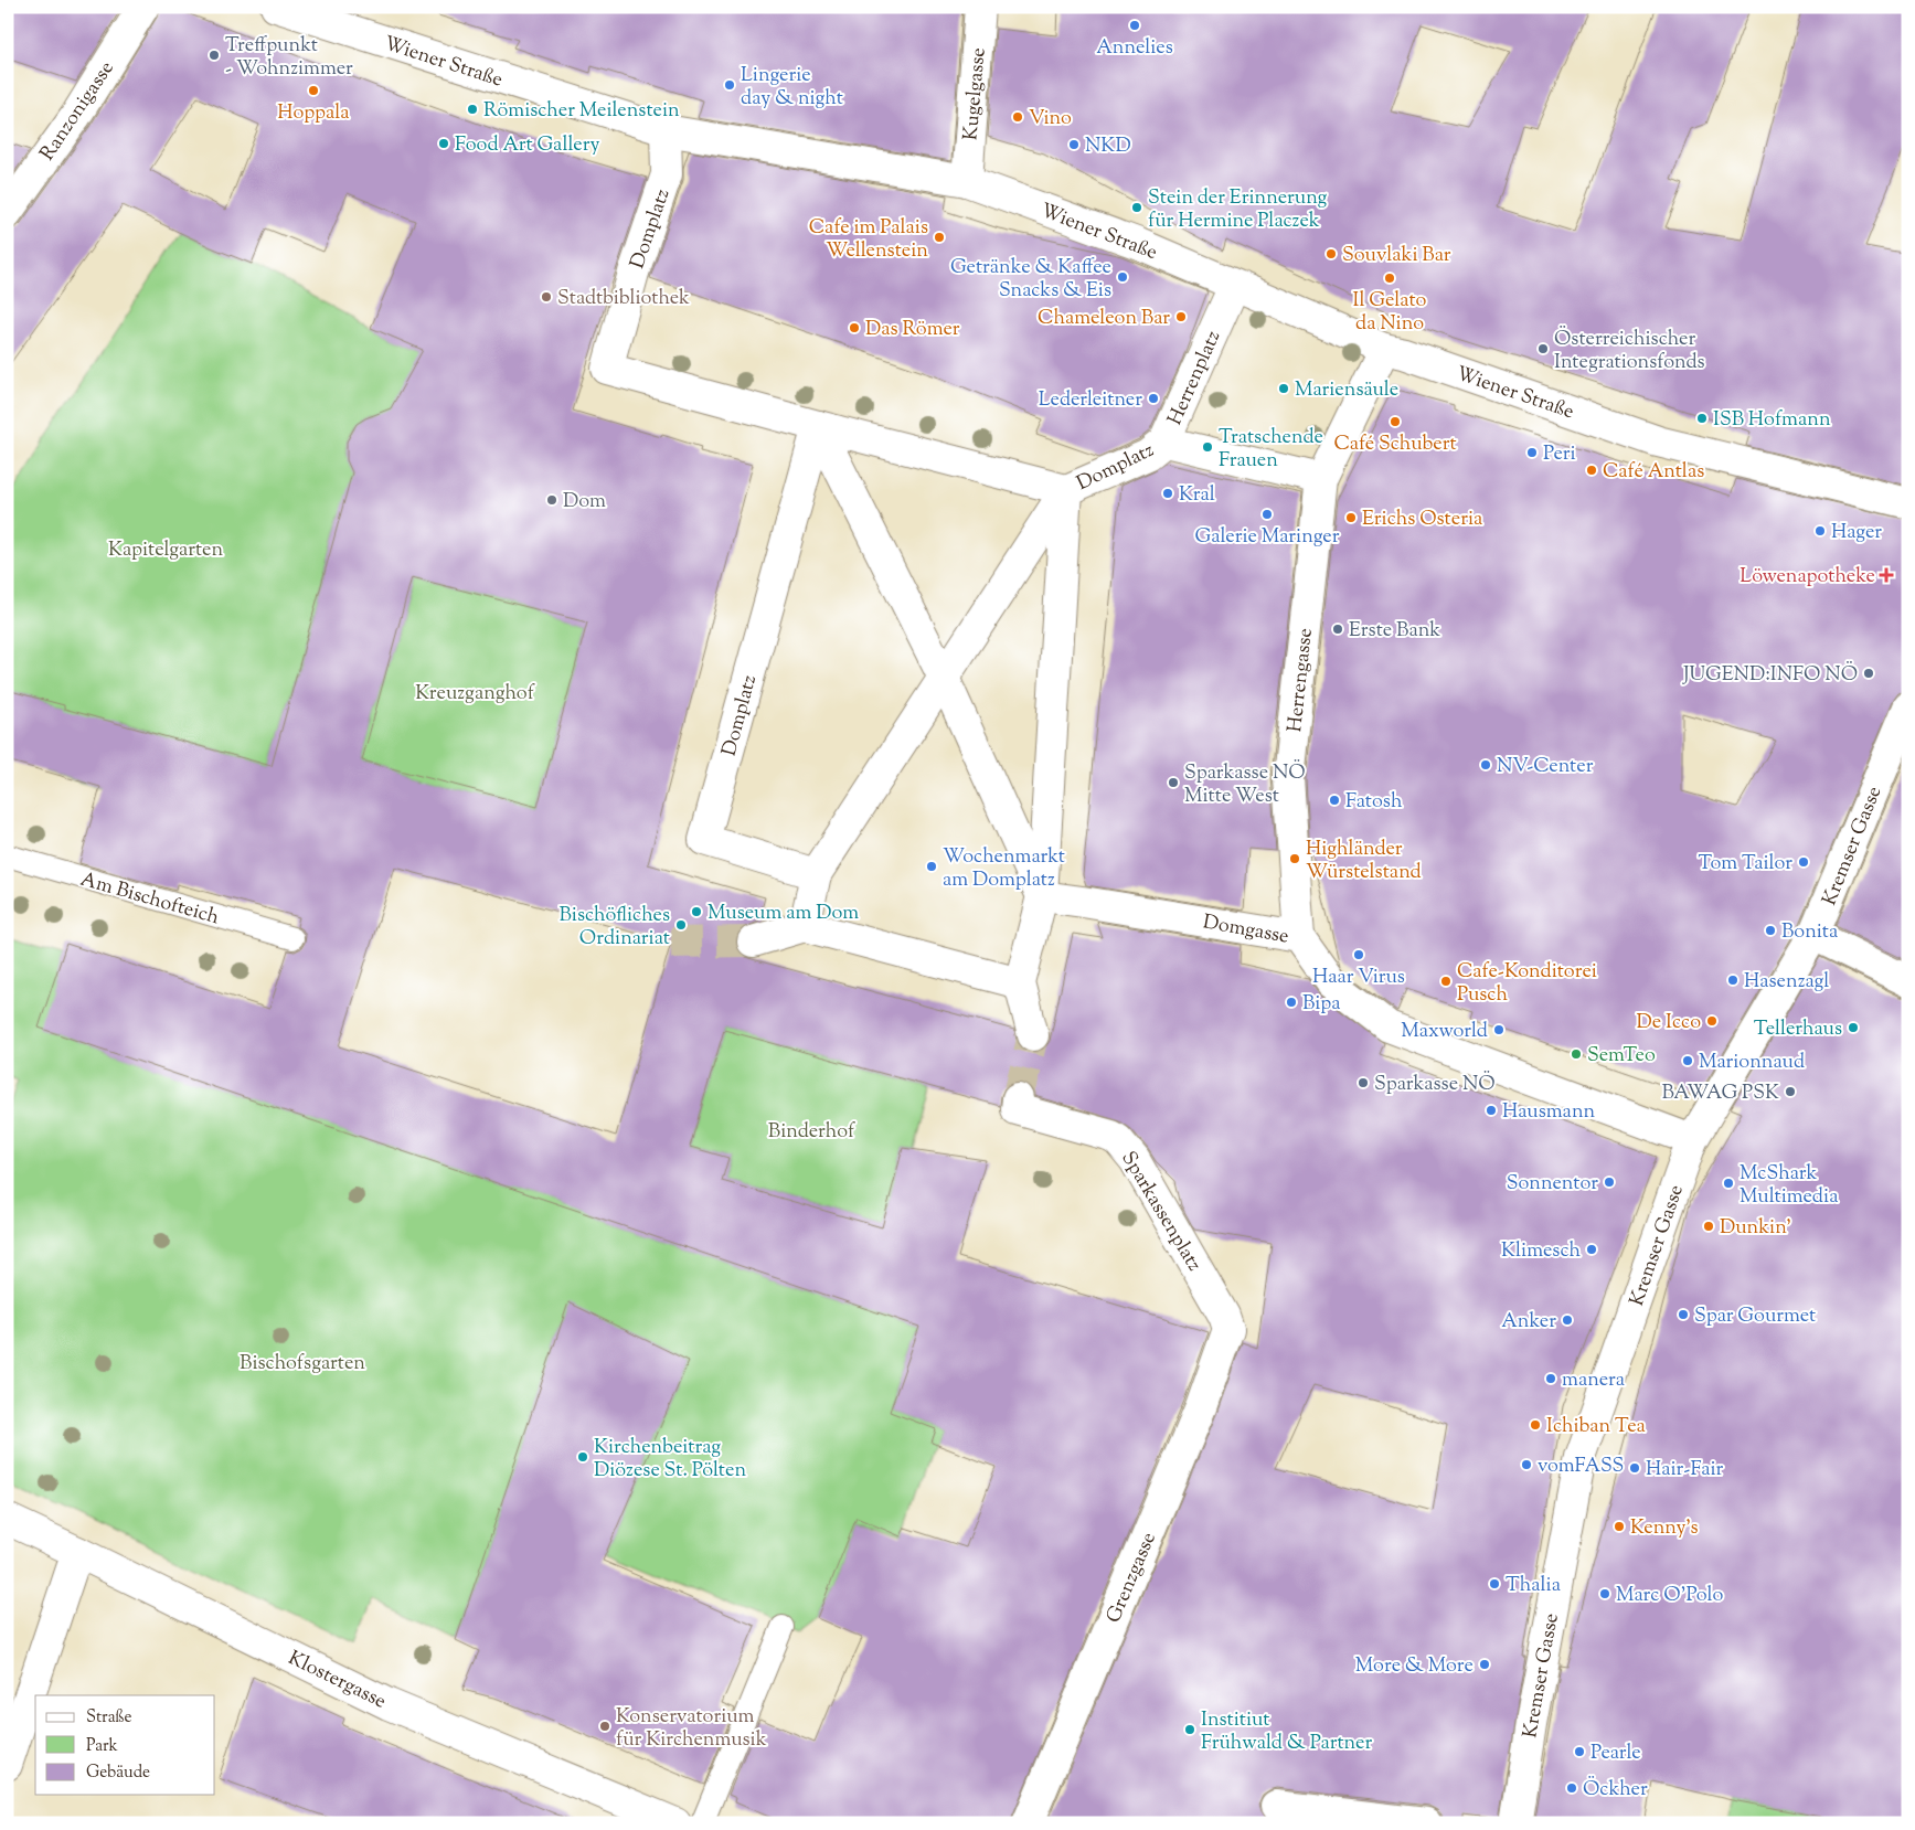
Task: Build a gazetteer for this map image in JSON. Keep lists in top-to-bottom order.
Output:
{
  "streets": {
    "street": [
      "Wiener Straße",
      "Kugelgasse",
      "Ranzonigasse",
      "Domplatz",
      "Herrenplatz",
      "Herrengasse",
      "Kremser Gasse",
      "Domgasse",
      "Sparkassenplatz",
      "Grenzgasse",
      "Klostergasse"
    ],
    "lane": ["Am Bischofteich"]
  },
  "crossings": [
    ["Wiener Straße", "Kugelgasse"],
    ["Wiener Straße", "Domplatz"],
    ["Wiener Straße", "Herrenplatz"],
    ["Domplatz", "Herrenplatz"],
    ["Domplatz", "Domgasse"],
    ["Herrenplatz", "Herrengasse"],
    ["Herrengasse", "Domgasse"],
    ["Kremser Gasse", "Domgasse"],
    ["Sparkassenplatz", "Grenzgasse"]
  ],
  "parks": [
    "Kapitelgarten",
    "Kreuzganghof",
    "Binderhof",
    "Bischofsgarten"
  ],
  "places": {
    "other": [
      "Annelies",
      "Treffpunkt - Wohnzimmer",
      "Lingerie day & night",
      "Hoppala",
      "Römischer Meilenstein",
      "Vino",
      "Food Art Gallery",
      "NKD",
      "Stein der Erinnerung für Hermine Placzek",
      "Cafe im Palais Wellenstein",
      "Souvlaki Bar",
      "Getränke & Kaffee Snacks & Eis",
      "Il Gelato da Nino",
      "Stadtbibliothek",
      "Chameleon Bar",
      "Das Römer",
      "Österreichischer Integrationsfonds",
      "Mariensäule",
      "Lederleitner",
      "ISB Hofmann",
      "Café Schubert",
      "Tratschende Frauen",
      "Peri",
      "Café Antlas",
      "Kral",
      "Dom",
      "Galerie Maringer",
      "Erichs Osteria",
      "Hager",
      "Erste Bank",
      "JUGEND:INFO NÖ",
      "NV-Center",
      "Sparkasse NÖ Mitte West",
      "Fatosh",
      "Highländer Würstelstand",
      "Tom Tailor",
      "Wochenmarkt am Domplatz",
      "Museum am Dom",
      "Bischöfliches Ordinariat",
      "Bonita",
      "Haar Virus",
      "Hasenzagl",
      "Cafe-Konditorei Pusch",
      "Bipa",
      "De Icco",
      "Tellerhaus",
      "Maxworld",
      "SemTeo",
      "Marionnaud",
      "Sparkasse NÖ",
      "BAWAG PSK",
      "Hausmann",
      "Sonnentor",
      "McShark Multimedia",
      "Dunkin'",
      "Klimesch",
      "Spar Gourmet",
      "Anker",
      "manera",
      "Ichiban Tea",
      "Kirchenbeitrag Diözese St. Pölten",
      "vomFASS",
      "Hair-Fair",
      "Kenny's",
      "Thalia",
      "Marc O'Polo",
      "More & More",
      "Konservatorium für Kirchenmusik",
      "Institiut Frühwald & Partner",
      "Pearle",
      "Öckher"
    ],
    "health": ["Löwenapotheke"]
  },
  "legend": ["Straße", "Park", "Gebäude"]
}
